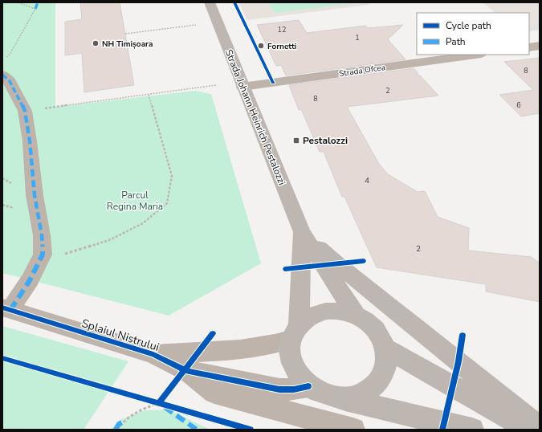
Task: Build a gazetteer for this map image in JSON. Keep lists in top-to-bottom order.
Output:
{
  "streets": {
    "main road": ["Strada Johann Heinrich Pestalozzi"],
    "street": ["Strada Ofcea", "Splaiul Nistrului"]
  },
  "crossings": [
    ["Strada Ofcea", "Strada Johann Heinrich Pestalozzi"],
    ["Strada Johann Heinrich Pestalozzi", "Splaiul Nistrului"]
  ],
  "parks": ["Parcul Regina Maria"],
  "places": {
    "other": ["NH Timișoara", "Fornetti"],
    "transit": ["Pestalozzi"]
  },
  "house_numbers": [
    "12",
    "1",
    "8",
    "2",
    "8",
    "6",
    "4",
    "2"
  ],
  "legend": ["Cycle path", "Path"]
}
